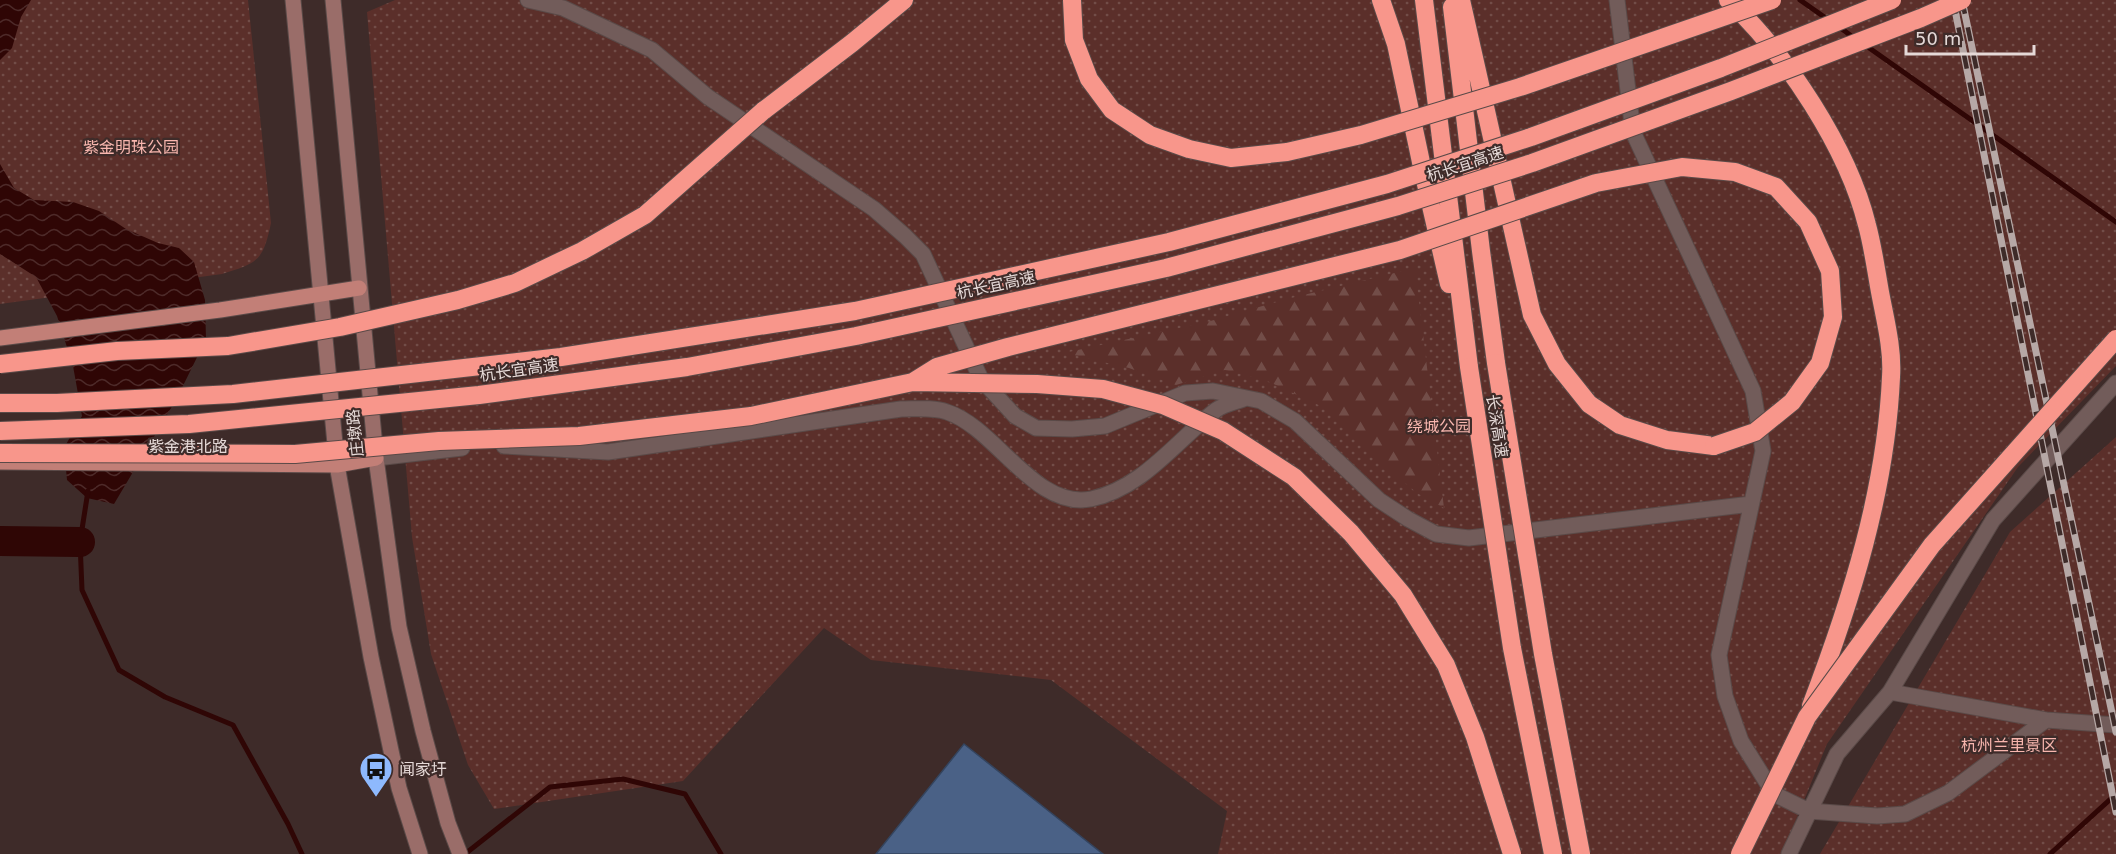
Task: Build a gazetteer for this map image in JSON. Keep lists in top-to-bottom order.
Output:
{
  "streets": {
    "highway": ["杭长宜高速", "长深高速"],
    "main road": ["庄墩路", "紫金港北路"]
  },
  "crossings": [
    ["庄墩路", "紫金港北路"]
  ],
  "parks": ["紫金明珠公园", "绕城公园", "杭州兰里景区"],
  "places": {
    "bus stop": ["闻家圩"]
  },
  "scale_bar": "50 m"
}
